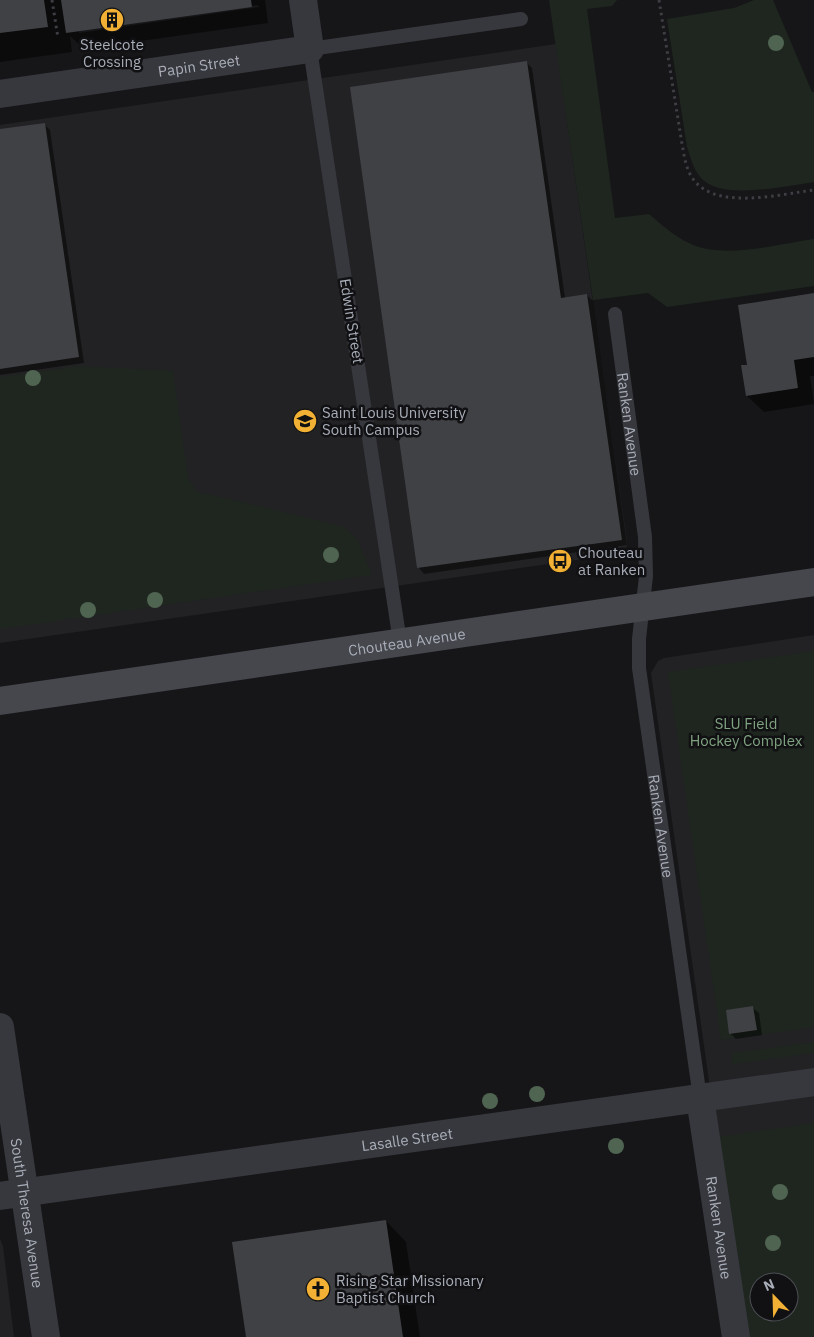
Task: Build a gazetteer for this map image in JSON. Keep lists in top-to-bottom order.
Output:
{
  "streets": {
    "main road": ["Chouteau Avenue"],
    "street": [
      "Papin Street",
      "Edwin Street",
      "Ranken Avenue",
      "Lasalle Street",
      "South Theresa Avenue"
    ]
  },
  "crossings": [
    ["Papin Street", "Edwin Street"],
    ["Edwin Street", "Chouteau Avenue"],
    ["Ranken Avenue", "Chouteau Avenue"],
    ["Ranken Avenue", "Lasalle Street"],
    ["Lasalle Street", "South Theresa Avenue"]
  ],
  "parks": ["SLU Field Hockey Complex"],
  "places": {
    "building": ["Steelcote Crossing"],
    "school or university": ["Saint Louis University South Campus"],
    "bus stop": ["Chouteau at Ranken"],
    "church": ["Rising Star Missionary Baptist Church"]
  },
  "north": "top left"
}
